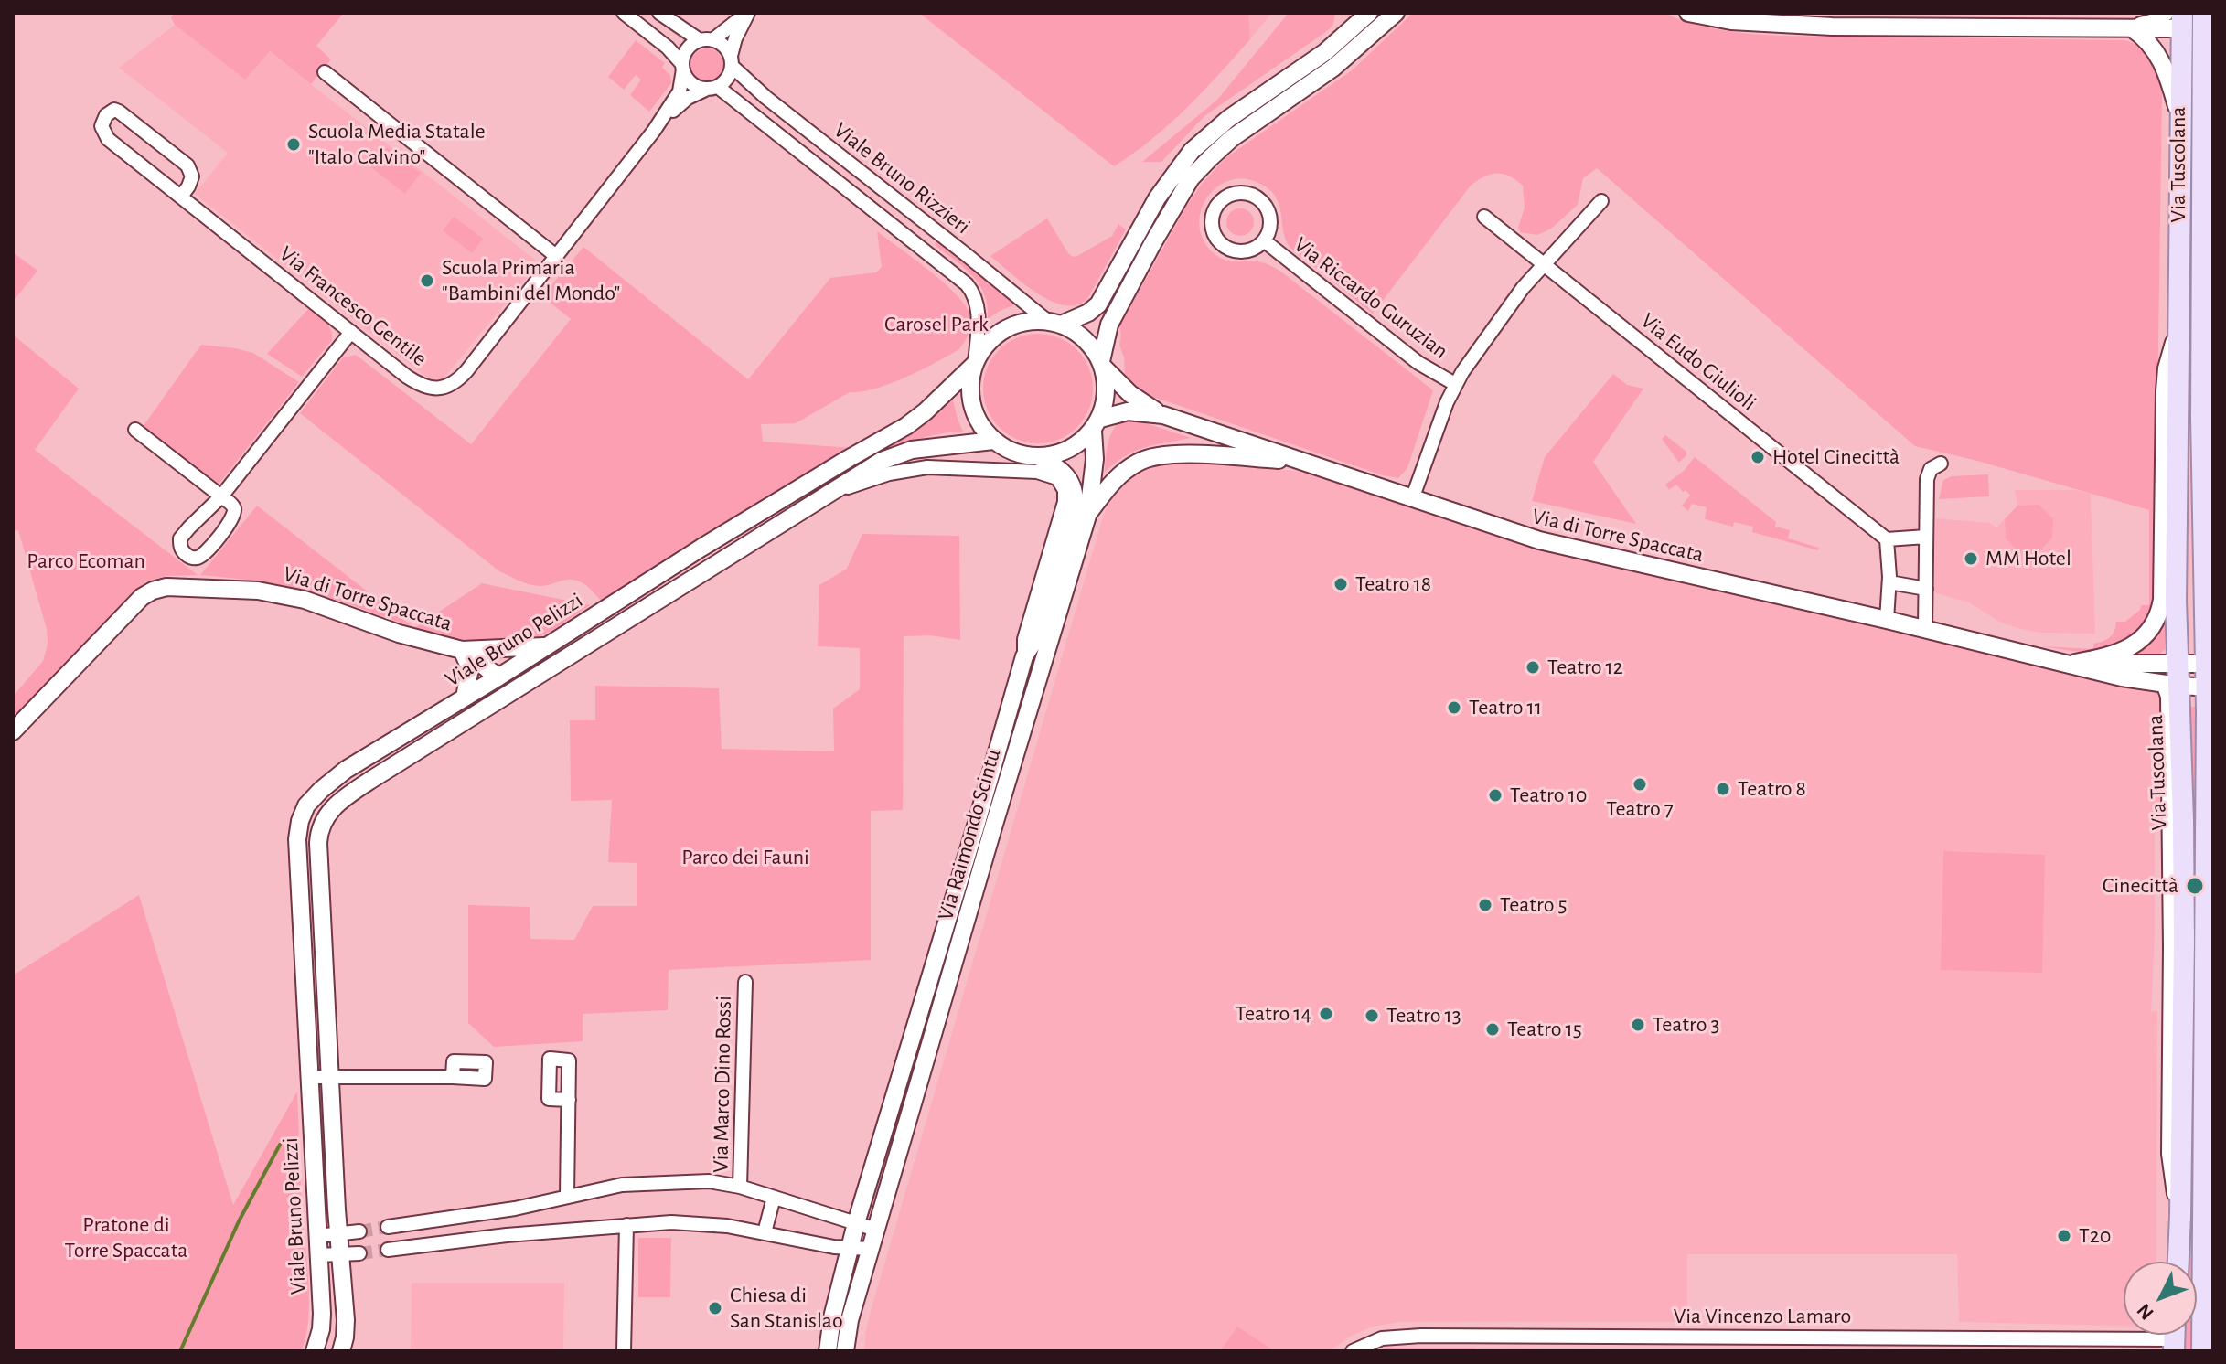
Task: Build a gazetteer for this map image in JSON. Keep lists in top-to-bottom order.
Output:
{
  "streets": {
    "main road": ["Via Tuscolana"],
    "street": [
      "Viale Bruno Rizzieri",
      "Via Riccardo Guruzian",
      "Via Francesco Gentile",
      "Via Eudo Giulioli",
      "Via di Torre Spaccata",
      "Viale Bruno Pelizzi",
      "Via Raimondo Scintu",
      "Via Marco Dino Rossi",
      "Via Vincenzo Lamaro"
    ]
  },
  "crossings": [
    ["Via Tuscolana", "Via di Torre Spaccata"],
    ["Viale Bruno Rizzieri", "Via Francesco Gentile"],
    ["Viale Bruno Rizzieri", "Via di Torre Spaccata"],
    ["Viale Bruno Rizzieri", "Viale Bruno Pelizzi"],
    ["Viale Bruno Rizzieri", "Via Raimondo Scintu"],
    ["Via di Torre Spaccata", "Viale Bruno Pelizzi"],
    ["Via di Torre Spaccata", "Via Raimondo Scintu"],
    ["Viale Bruno Pelizzi", "Via Raimondo Scintu"]
  ],
  "parks": [
    "Carosel Park",
    "Parco Ecoman",
    "Parco dei Fauni",
    "Pratone di Torre Spaccata"
  ],
  "places": [
    "Scuola Media Statale \"Italo Calvino\"",
    "Scuola Primaria \"Bambini del Mondo\"",
    "Hotel Cinecittà",
    "MM Hotel",
    "Teatro 18",
    "Teatro 12",
    "Teatro 11",
    "Teatro 7",
    "Teatro 8",
    "Teatro 10",
    "Cinecittà",
    "Teatro 5",
    "Teatro 14",
    "Teatro 13",
    "Teatro 3",
    "Teatro 15",
    "T20",
    "Chiesa di San Stanislao"
  ],
  "north": "bottom left"
}
